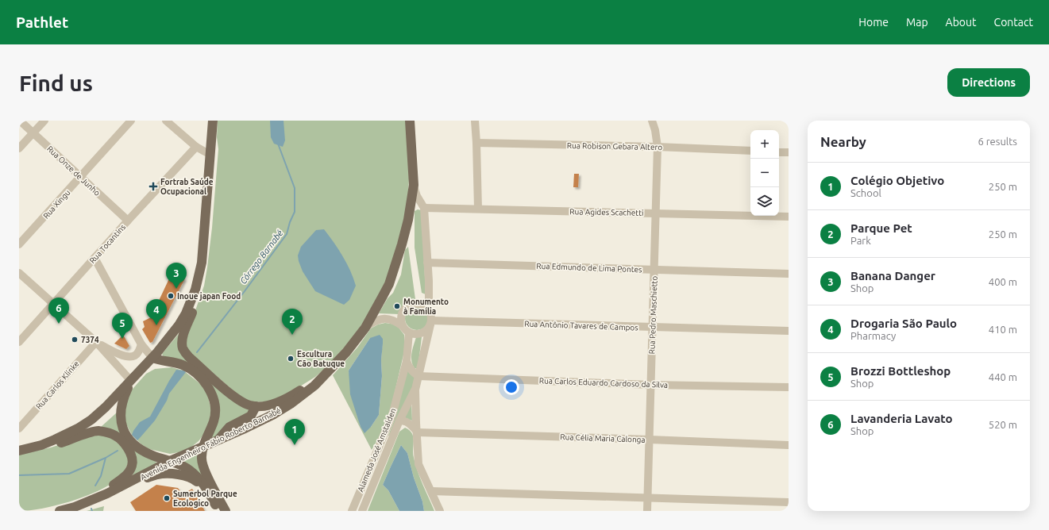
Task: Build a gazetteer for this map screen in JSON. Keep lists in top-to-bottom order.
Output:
{
  "streets": {
    "main road": ["Avenida Engenheiro Fábio Roberto Barnabé"],
    "street": [
      "Rua Robison Gebara Altero",
      "Rua Onze de Junho",
      "Rua Xingu",
      "Rua Agides Scachetti",
      "Rua Tocantins",
      "Rua Edmundo de Lima Pontes",
      "Rua Pedro Maschietto",
      "Rua Antônio Tavares de Campos",
      "Rua Carlos Eduardo Cardoso da Silva",
      "Rua Carlos Klinke",
      "Rua Célia Maria Calonga",
      "Alameda José Amstalden"
    ]
  },
  "crossings": [
    ["Rua Robison Gebara Altero", "Rua Pedro Maschietto"],
    ["Rua Onze de Junho", "Rua Xingu"],
    ["Rua Onze de Junho", "Rua Tocantins"],
    ["Rua Agides Scachetti", "Rua Pedro Maschietto"],
    ["Rua Edmundo de Lima Pontes", "Rua Pedro Maschietto"],
    ["Rua Pedro Maschietto", "Rua Antônio Tavares de Campos"],
    ["Rua Pedro Maschietto", "Rua Carlos Eduardo Cardoso da Silva"],
    ["Rua Pedro Maschietto", "Rua Célia Maria Calonga"],
    ["Rua Antônio Tavares de Campos", "Alameda José Amstalden"]
  ],
  "water": ["Córrego Barnabé"],
  "places": {
    "health": ["Fortrab Saúde Ocupacional"],
    "other": [
      "Inoue japan Food",
      "Monumento à Família",
      "7374",
      "Escultura Cão Batuque",
      "Sumerbol Parque Ecologico"
    ]
  },
  "page": {
    "header": "Pathlet",
    "nav": [
      "Home",
      "Map",
      "About",
      "Contact"
    ],
    "buttons": "Directions",
    "title": "Find us",
    "heading": ["Nearby", "6 results"],
    "map_buttons": ["+", "−"],
    "list": [
      {
        "mark": "1",
        "name": "Colégio Objetivo",
        "note": "School",
        "value": "250 m"
      },
      {
        "mark": "2",
        "name": "Parque Pet",
        "note": "Park",
        "value": "250 m"
      },
      {
        "mark": "3",
        "name": "Banana Danger",
        "note": "Shop",
        "value": "400 m"
      },
      {
        "mark": "4",
        "name": "Drogaria São Paulo",
        "note": "Pharmacy",
        "value": "410 m"
      },
      {
        "mark": "5",
        "name": "Brozzi Bottleshop",
        "note": "Shop",
        "value": "440 m"
      },
      {
        "mark": "6",
        "name": "Lavanderia Lavato",
        "note": "Shop",
        "value": "520 m"
      }
    ],
    "pins": [
      "3",
      "6",
      "4",
      "2",
      "5",
      "1"
    ]
  }
}
